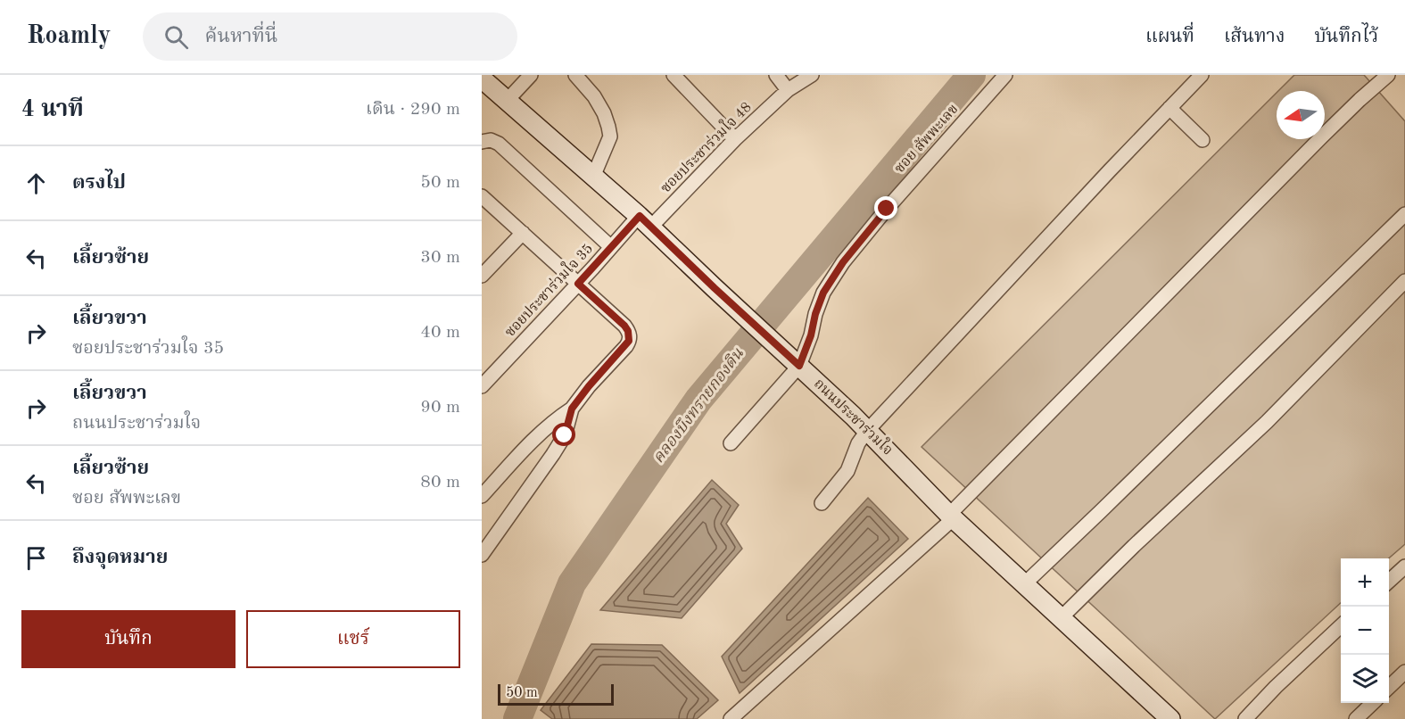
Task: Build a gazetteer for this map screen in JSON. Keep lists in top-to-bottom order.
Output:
{
  "streets": {
    "main road": ["ถนนประชาร่วมใจ"],
    "street": ["ซอย สัพพะเลข", "ซอยประชาร่วมใจ 48", "ซอยประชาร่วมใจ 35"]
  },
  "crossings": [
    ["ซอย สัพพะเลข", "ถนนประชาร่วมใจ"],
    ["ซอยประชาร่วมใจ 48", "ซอยประชาร่วมใจ 35"],
    ["ซอยประชาร่วมใจ 48", "ถนนประชาร่วมใจ"],
    ["ซอยประชาร่วมใจ 35", "ถนนประชาร่วมใจ"]
  ],
  "water": ["คลองบึงทรายกองดิน"],
  "scale_bar": "50 m",
  "north": "left",
  "page": {
    "header": "Roamly",
    "search": "ค้นหาที่นี่",
    "nav": ["แผนที่", "เส้นทาง", "บันทึกไว้"],
    "heading": ["4 นาที", "เดิน · 290 m"],
    "list": [
      ["ตรงไป", "50 m"],
      ["เลี้ยวซ้าย", "30 m"],
      ["เลี้ยวขวา", "ซอยประชาร่วมใจ 35", "40 m"],
      ["เลี้ยวขวา", "ถนนประชาร่วมใจ", "90 m"],
      ["เลี้ยวซ้าย", "ซอย สัพพะเลข", "80 m"],
      "ถึงจุดหมาย"
    ],
    "map_buttons": ["+", "−"],
    "buttons": ["บันทึก", "แชร์"],
    "scale": "50 m"
  }
}
